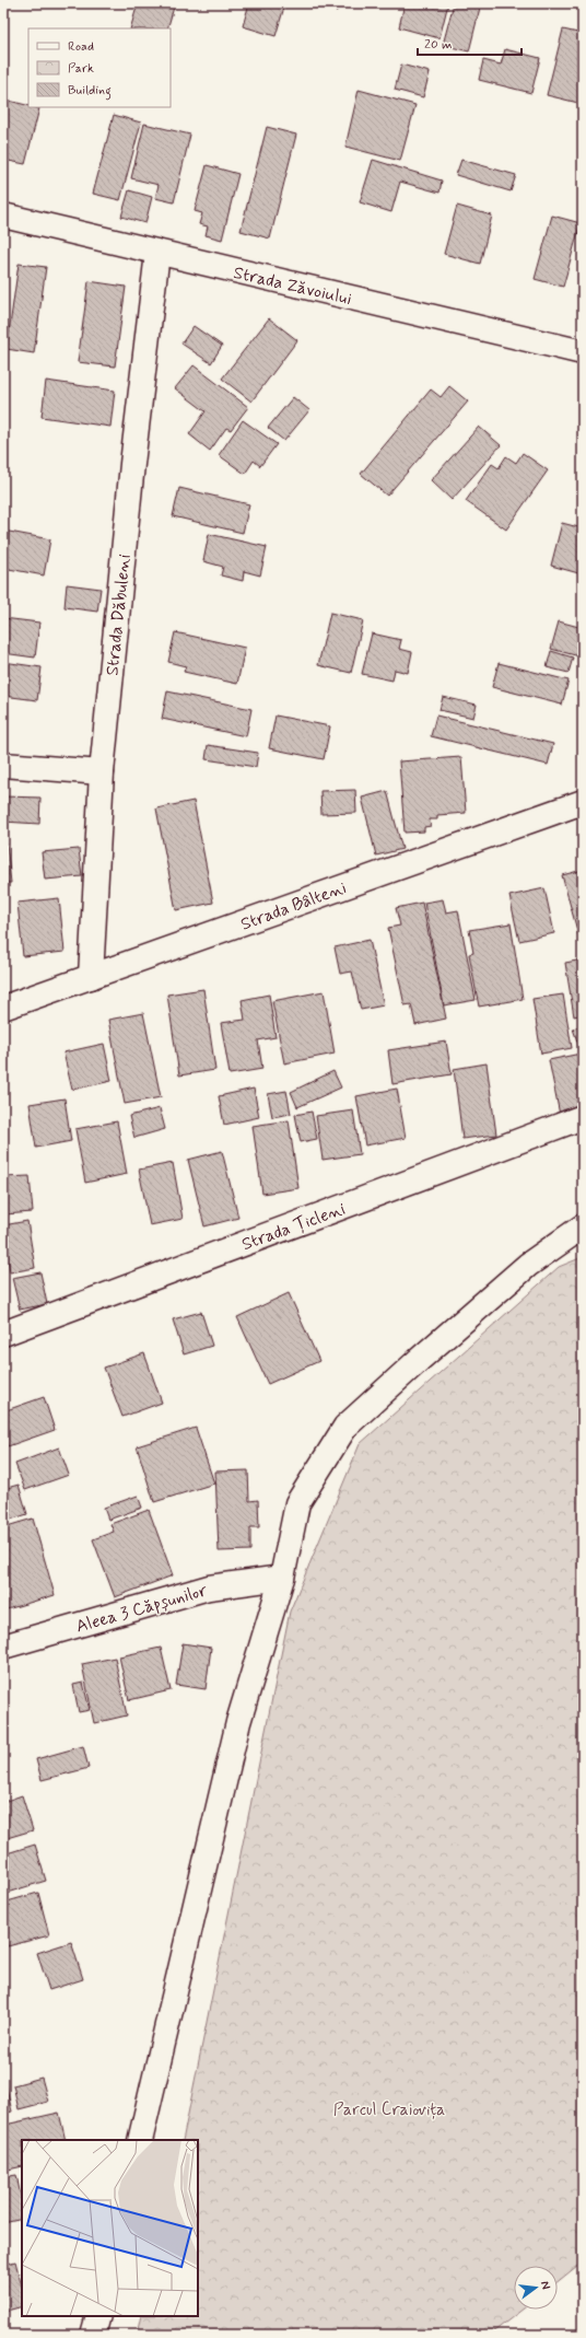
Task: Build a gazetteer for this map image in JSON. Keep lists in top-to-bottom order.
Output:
{
  "streets": {
    "street": [
      "Strada Zăvoiului",
      "Strada Dăbuleni",
      "Strada Bâlteni",
      "Strada Țicleni",
      "Aleea 3 Căpșunilor"
    ]
  },
  "crossings": [
    ["Strada Zăvoiului", "Strada Dăbuleni"],
    ["Strada Dăbuleni", "Strada Bâlteni"]
  ],
  "parks": ["Parcul Craiovița"],
  "legend": ["Road", "Park", "Building"],
  "scale_bar": "20 m",
  "north": "right"
}
